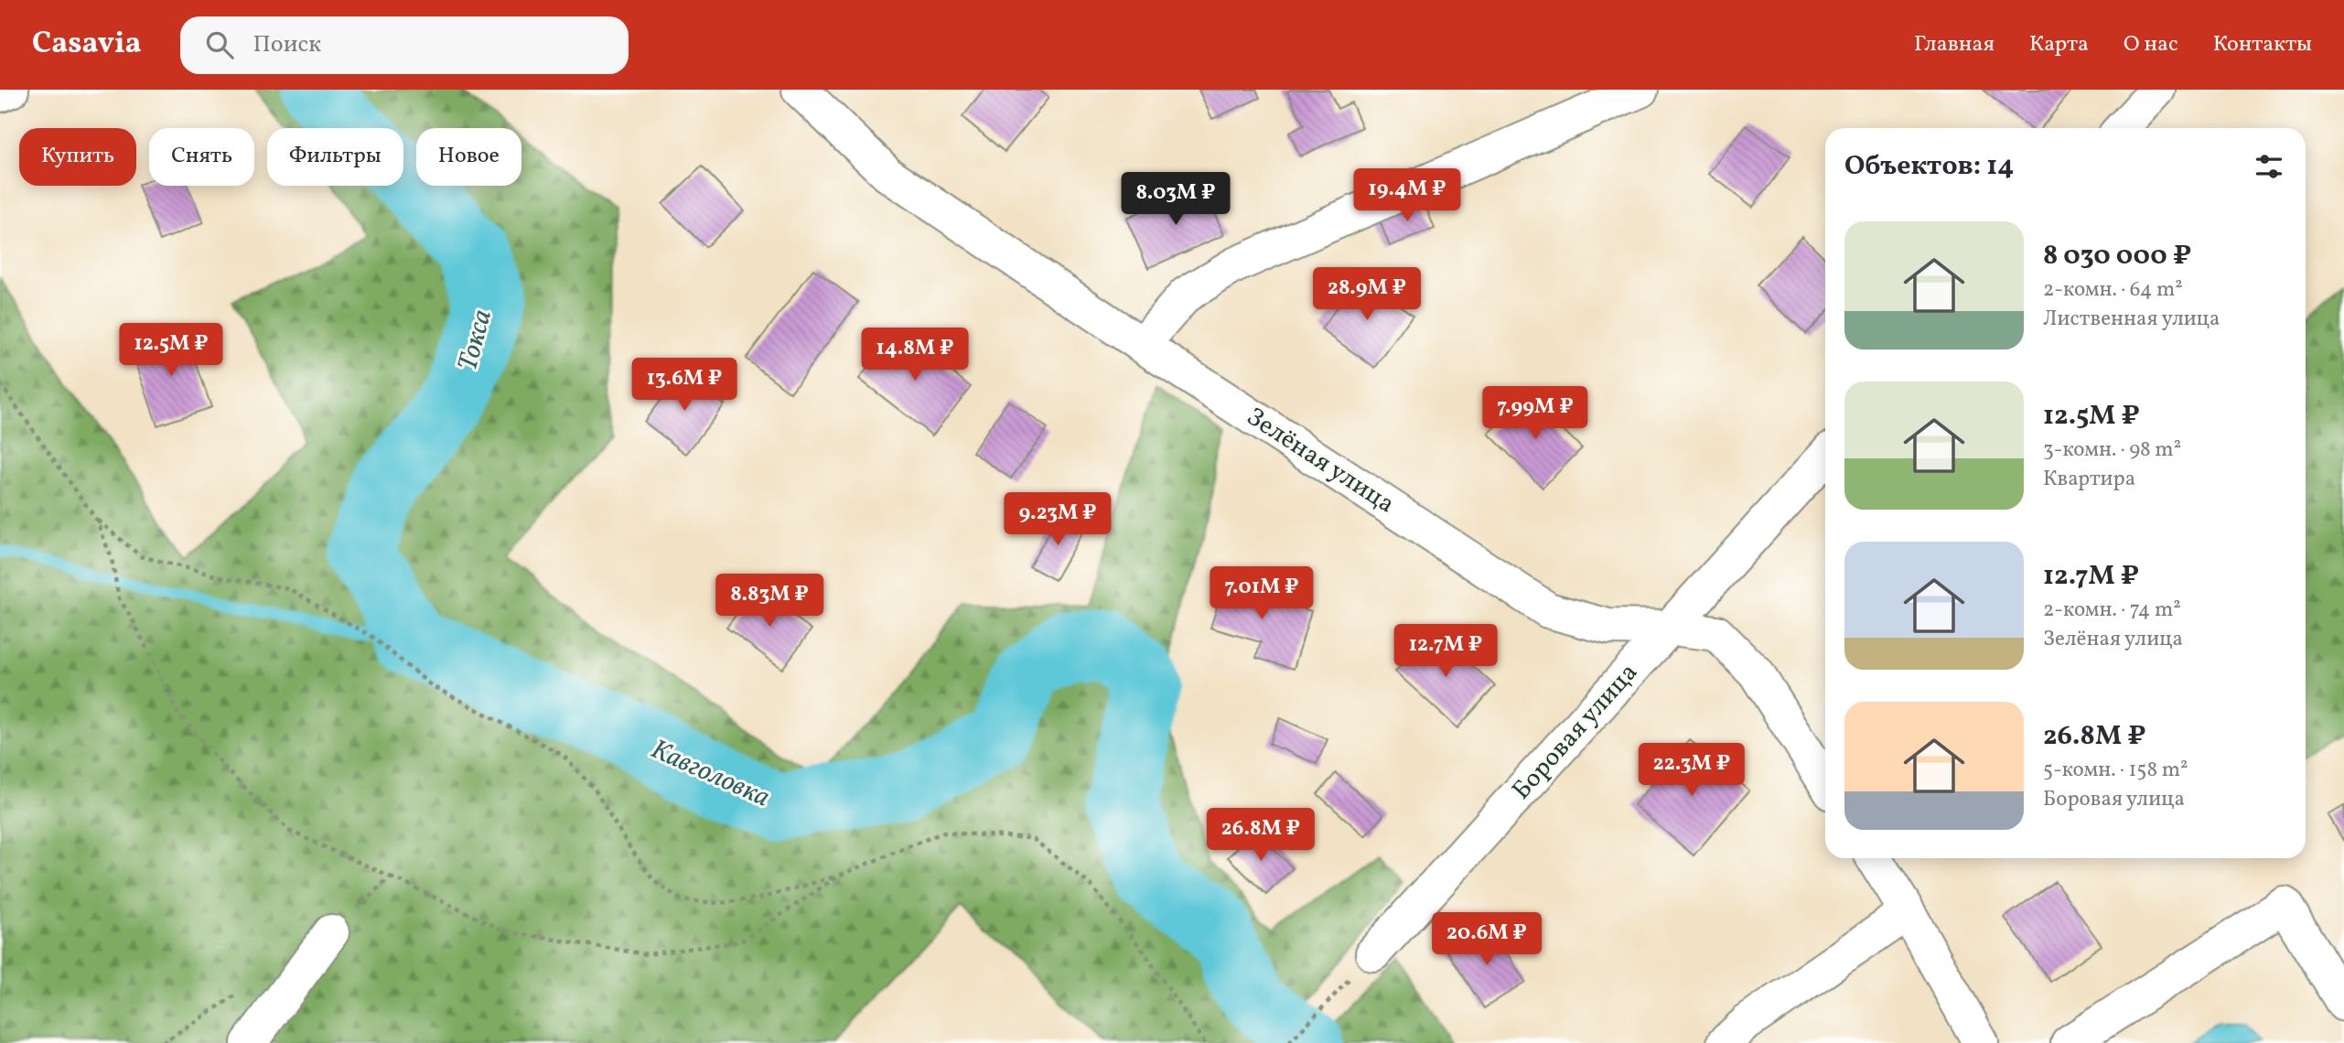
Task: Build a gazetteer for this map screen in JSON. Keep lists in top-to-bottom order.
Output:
{
  "streets": {
    "street": ["Зелёная улица", "Боровая улица"]
  },
  "crossings": [
    ["Зелёная улица", "Боровая улица"]
  ],
  "water": ["Токса", "Кавголовка"],
  "page": {
    "header": "Casavia",
    "search": "Поиск",
    "nav": [
      "Главная",
      "Карта",
      "О нас",
      "Контакты"
    ],
    "chip": [
      "Купить",
      "Снять",
      "Фильтры",
      "Новое"
    ],
    "heading": "Объектов: 14",
    "price": [
      "19.4M ₽",
      "8.03M ₽",
      "28.9M ₽",
      "12.5M ₽",
      "14.8M ₽",
      "13.6M ₽",
      "7.99M ₽",
      "9.23M ₽",
      "7.01M ₽",
      "8.83M ₽",
      "12.7M ₽",
      "22.3M ₽",
      "26.8M ₽",
      "20.6M ₽"
    ],
    "list": [
      {
        "name": "8 030 000 ₽",
        "note": "2-комн. · 64 m² · Лиственная улица"
      },
      {
        "name": "12.5M ₽",
        "note": "3-комн. · 98 m² · Квартира"
      },
      {
        "name": "12.7M ₽",
        "note": "2-комн. · 74 m² · Зелёная улица"
      },
      {
        "name": "26.8M ₽",
        "note": "5-комн. · 158 m² · Боровая улица"
      }
    ]
  }
}
